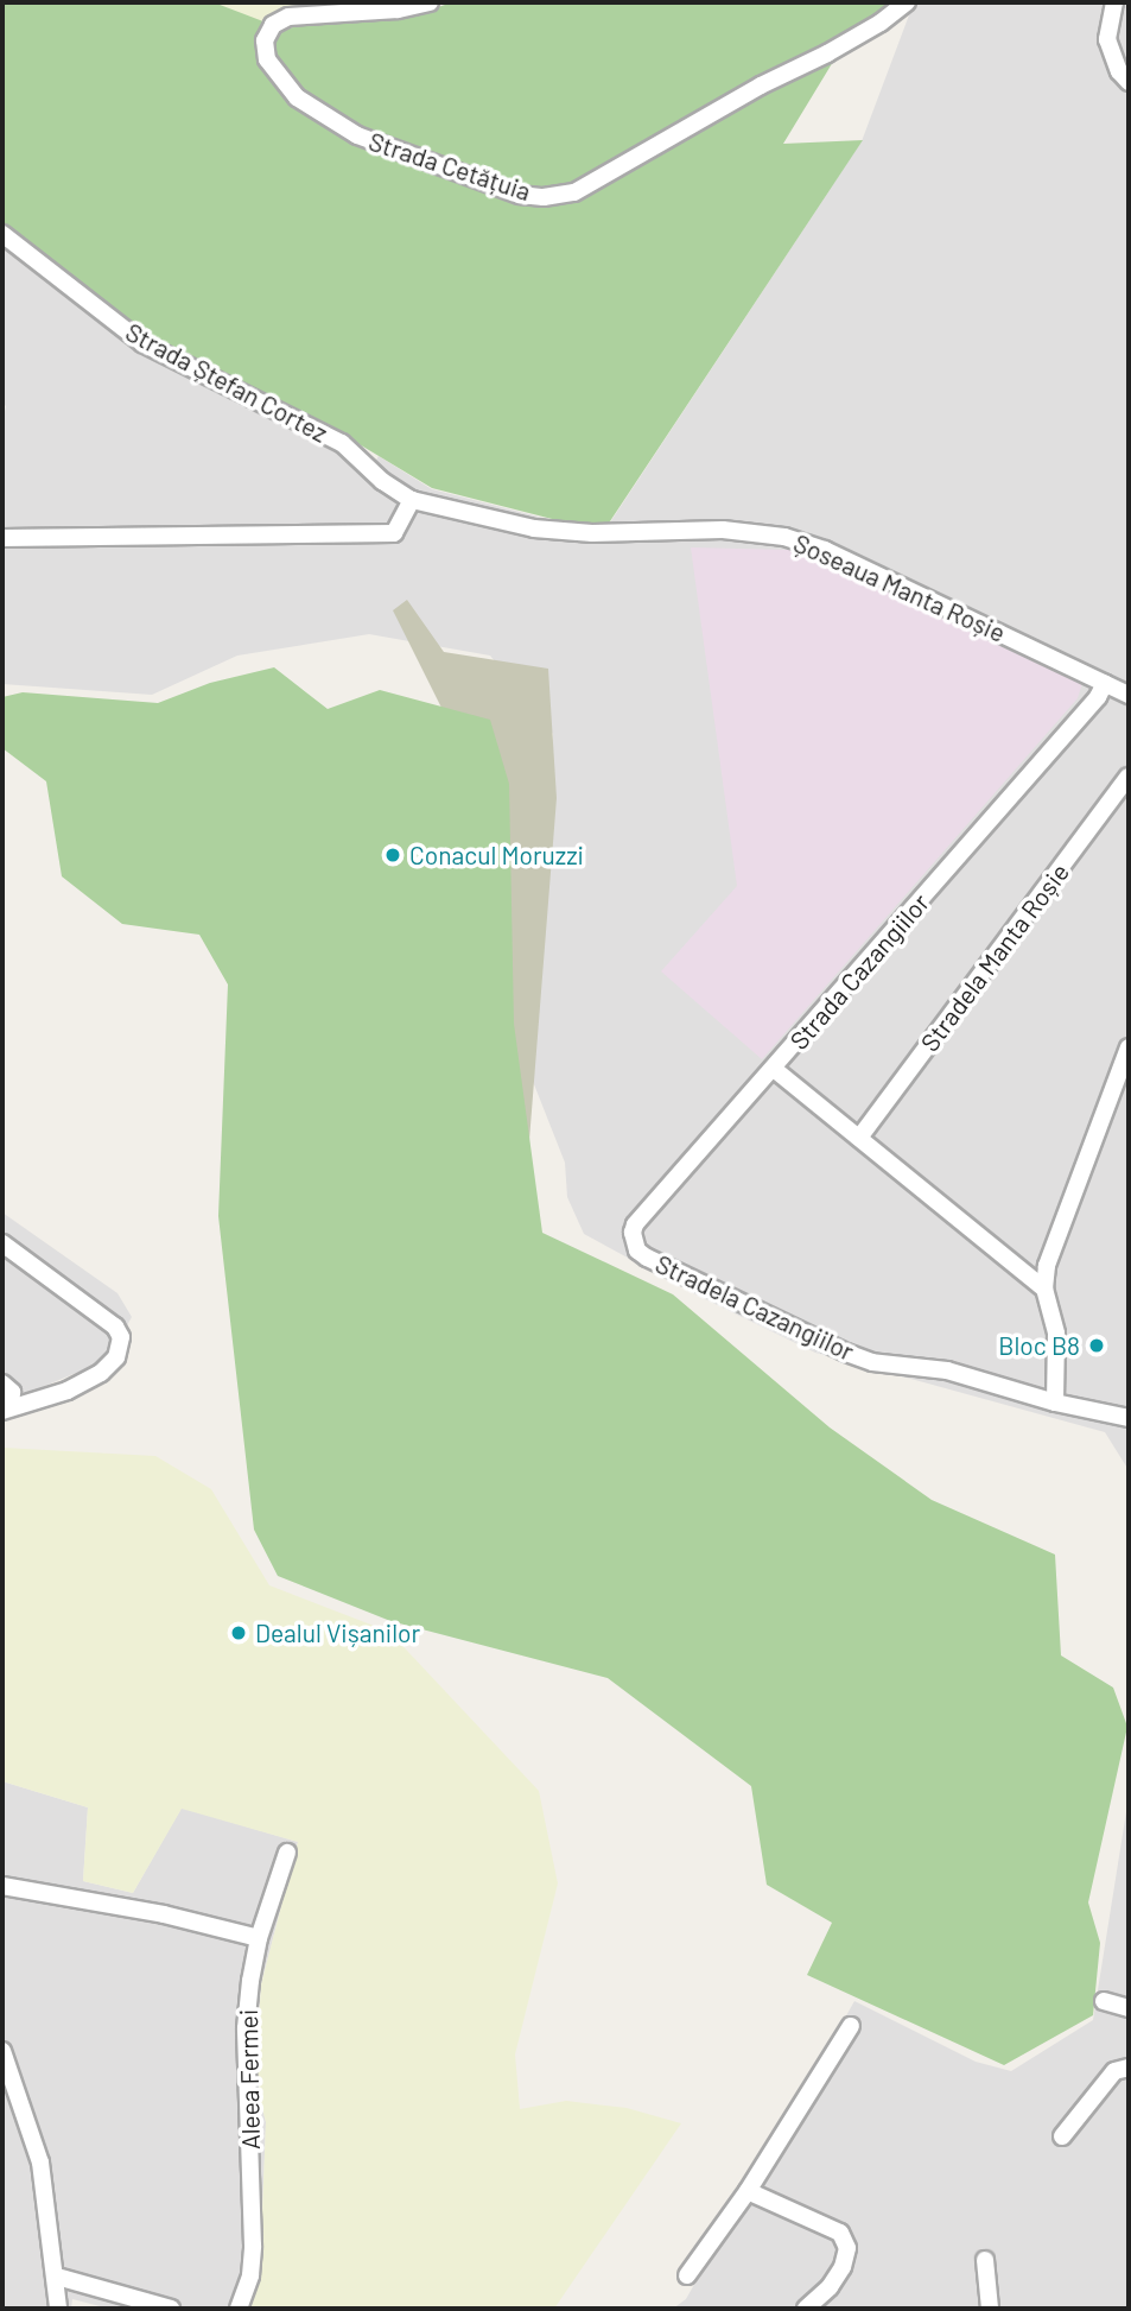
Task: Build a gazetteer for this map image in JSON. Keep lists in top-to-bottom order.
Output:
{
  "streets": {
    "street": [
      "Strada Cetățuia",
      "Strada Ștefan Cortez",
      "Șoseaua Manta Roșie",
      "Stradela Manta Roșie",
      "Strada Cazangiilor",
      "Stradela Cazangiilor",
      "Aleea Fermei"
    ]
  },
  "crossings": [
    ["Strada Ștefan Cortez", "Șoseaua Manta Roșie"],
    ["Șoseaua Manta Roșie", "Strada Cazangiilor"],
    ["Stradela Manta Roșie", "Strada Cazangiilor"],
    ["Strada Cazangiilor", "Stradela Cazangiilor"]
  ],
  "places": ["Conacul Moruzzi", "Bloc B8", "Dealul Vișanilor"]
}
